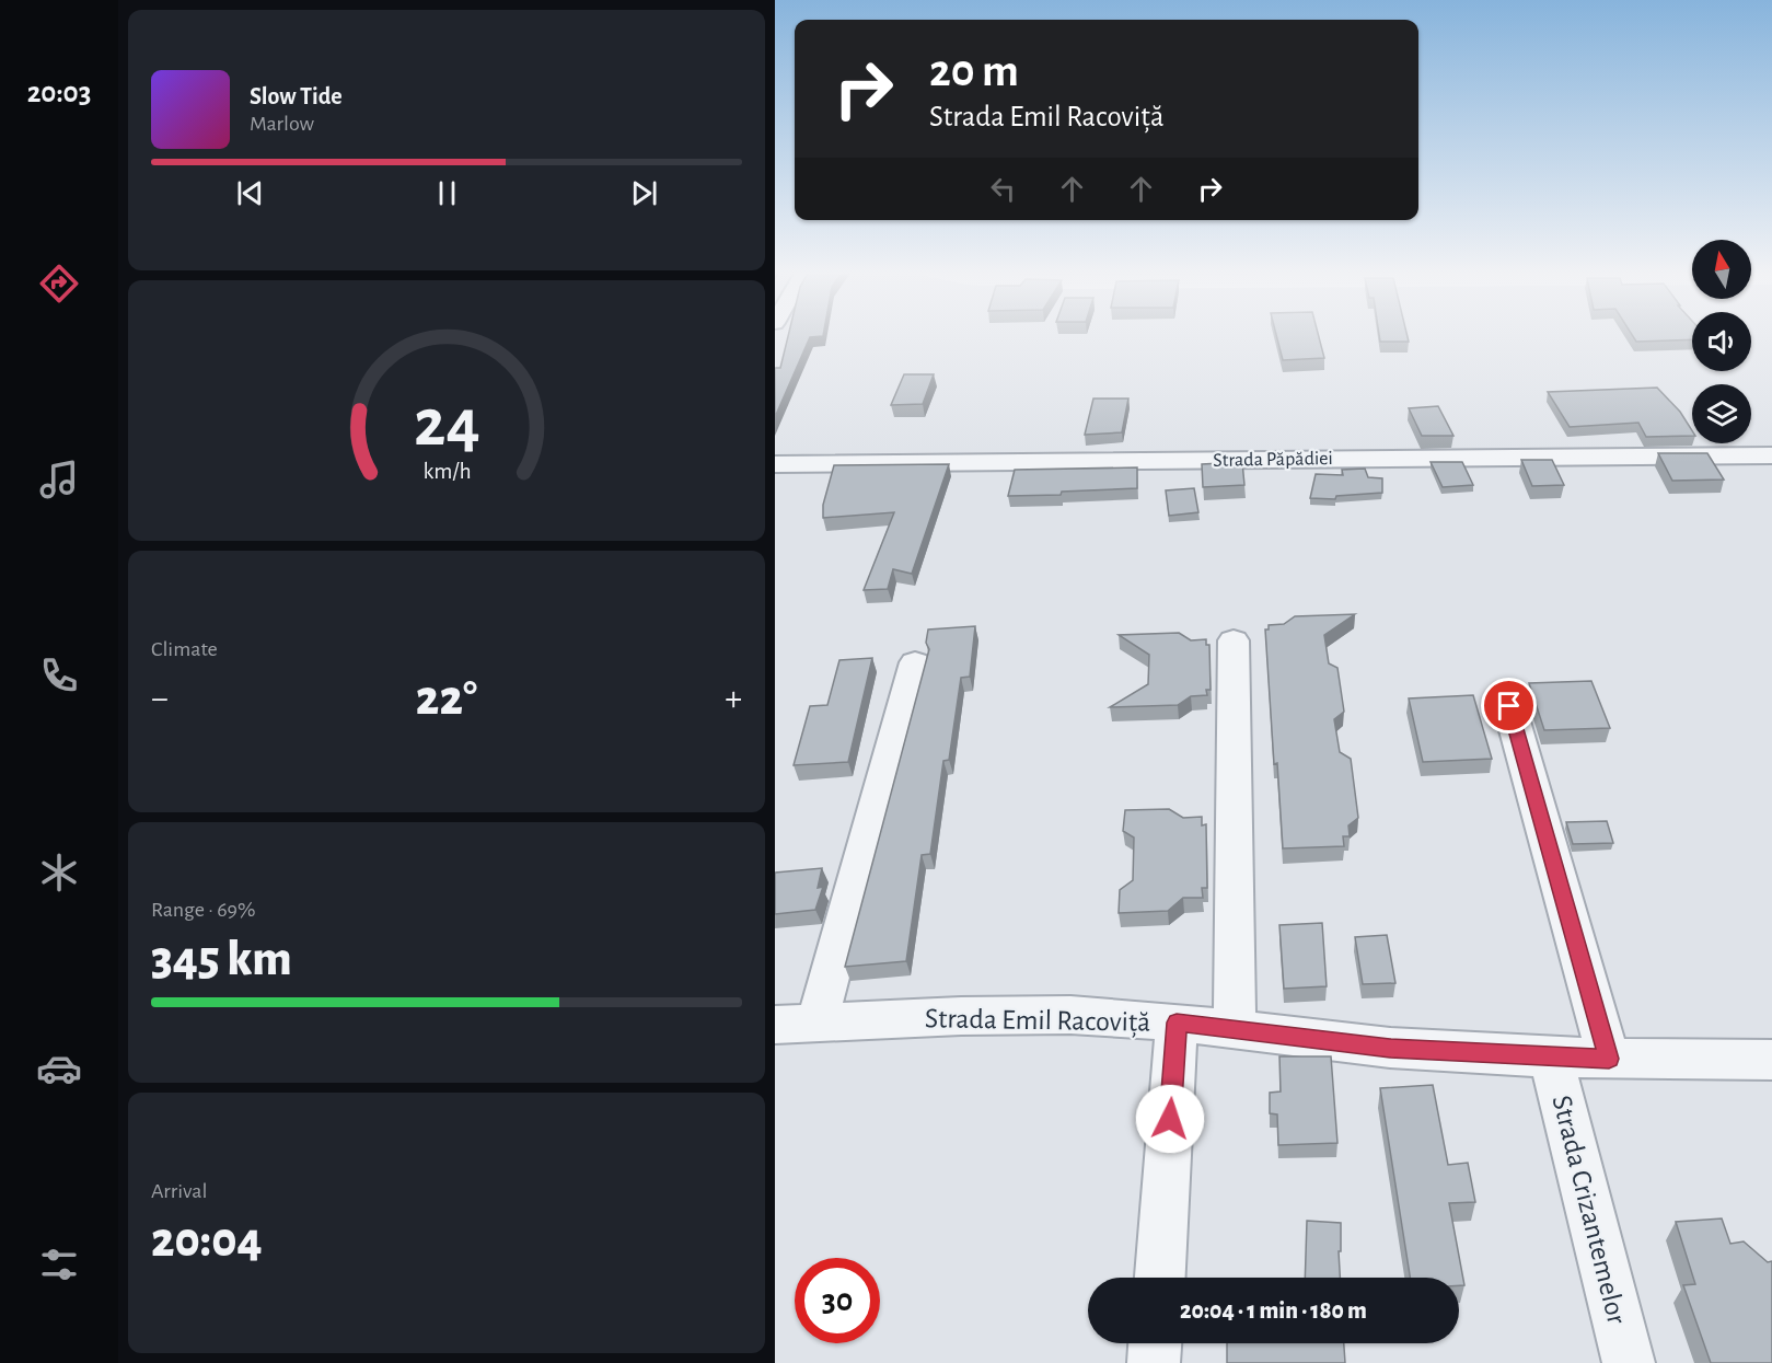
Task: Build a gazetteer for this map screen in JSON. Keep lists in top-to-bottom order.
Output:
{
  "streets": {
    "street": ["Strada Păpădiei", "Strada Emil Racoviță", "Strada Crizantemelor"]
  },
  "crossings": [
    ["Strada Emil Racoviță", "Strada Crizantemelor"]
  ],
  "north": "top",
  "page": {
    "tabs": "20:03",
    "turn": ["20 m", "Strada Emil Racoviță"],
    "song": ["Slow Tide", "Marlow"],
    "tile": [
      "Climate",
      ["Range · 69%", "345 km"],
      ["Arrival", "20:04"]
    ],
    "heat": ["−", "22°", "+"],
    "limit": "30",
    "trip": "20:04 · 1 min · 180 m",
    "gauge": ["24", "km/h"]
  }
}
